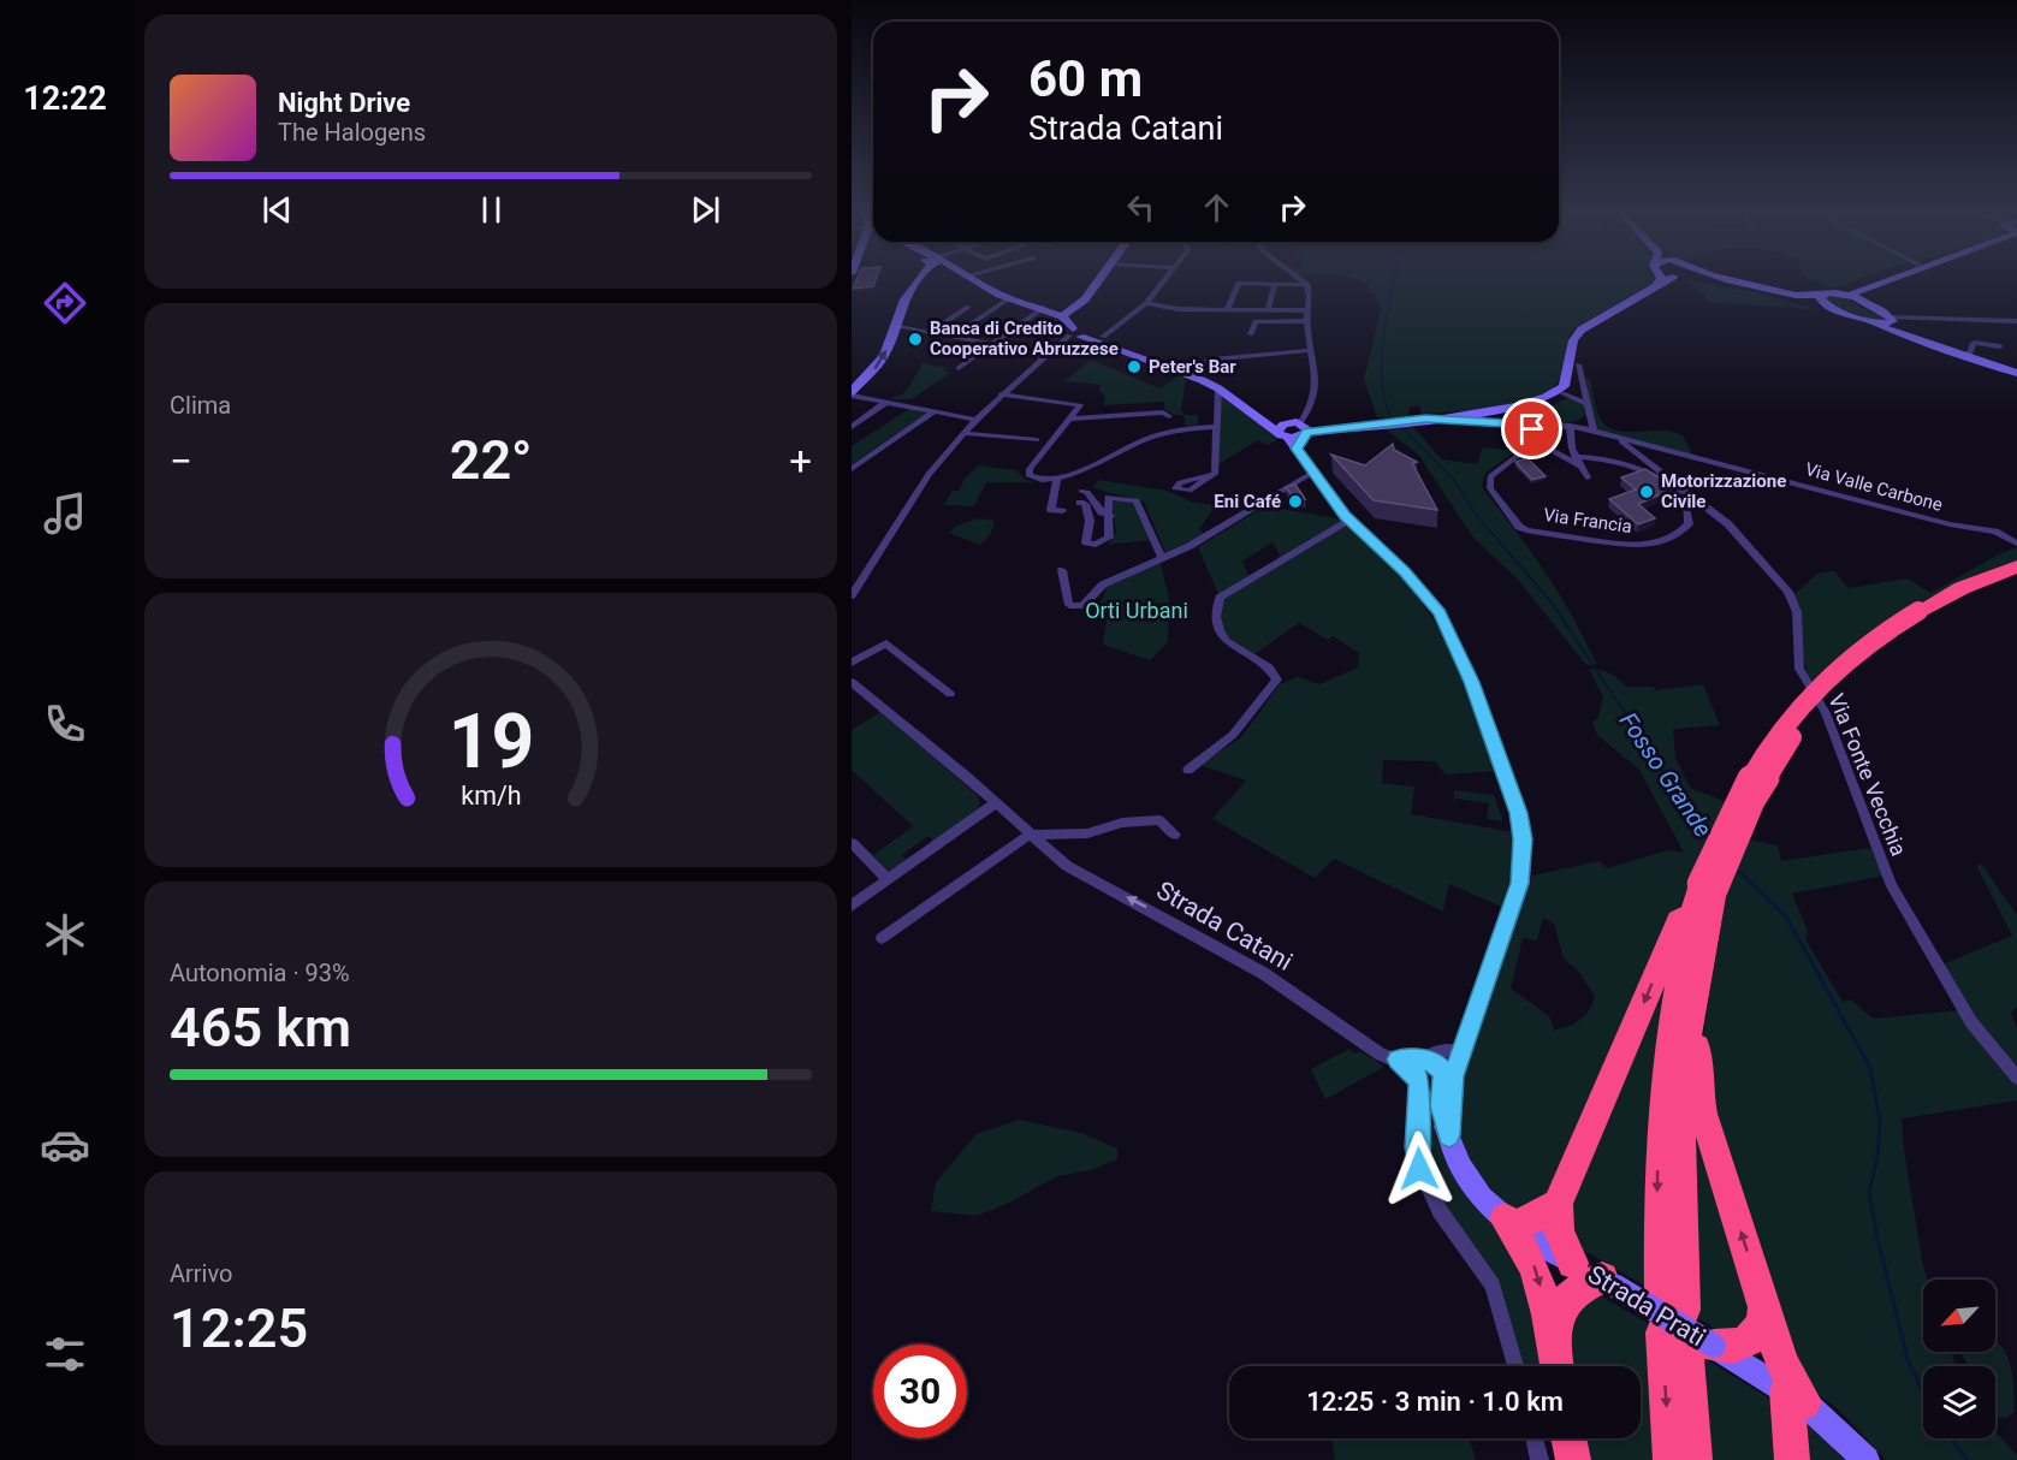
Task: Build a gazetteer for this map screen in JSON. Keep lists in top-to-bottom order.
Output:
{
  "streets": {
    "street": [
      "Via Valle Carbone",
      "Via Francia",
      "Via Fonte Vecchia",
      "Strada Catani",
      "Strada Prati"
    ]
  },
  "crossings": [
    ["Via Valle Carbone", "Via Fonte Vecchia"],
    ["Strada Catani", "Strada Prati"]
  ],
  "one_way": ["Strada Catani"],
  "water": ["Fosso Grande"],
  "parks": ["Orti Urbani"],
  "places": [
    "Banca di Credito Cooperativo Abruzzese",
    "Peter's Bar",
    "Motorizzazione Civile",
    "Eni Café"
  ],
  "north": "bottom left",
  "page": {
    "tabs": "12:22",
    "turn": ["60 m", "Strada Catani"],
    "song": ["Night Drive", "The Halogens"],
    "tile": [
      "Clima",
      ["Autonomia · 93%", "465 km"],
      ["Arrivo", "12:25"]
    ],
    "heat": ["−", "22°", "+"],
    "limit": "30",
    "trip": "12:25 · 3 min · 1.0 km",
    "gauge": ["19", "km/h"]
  }
}
